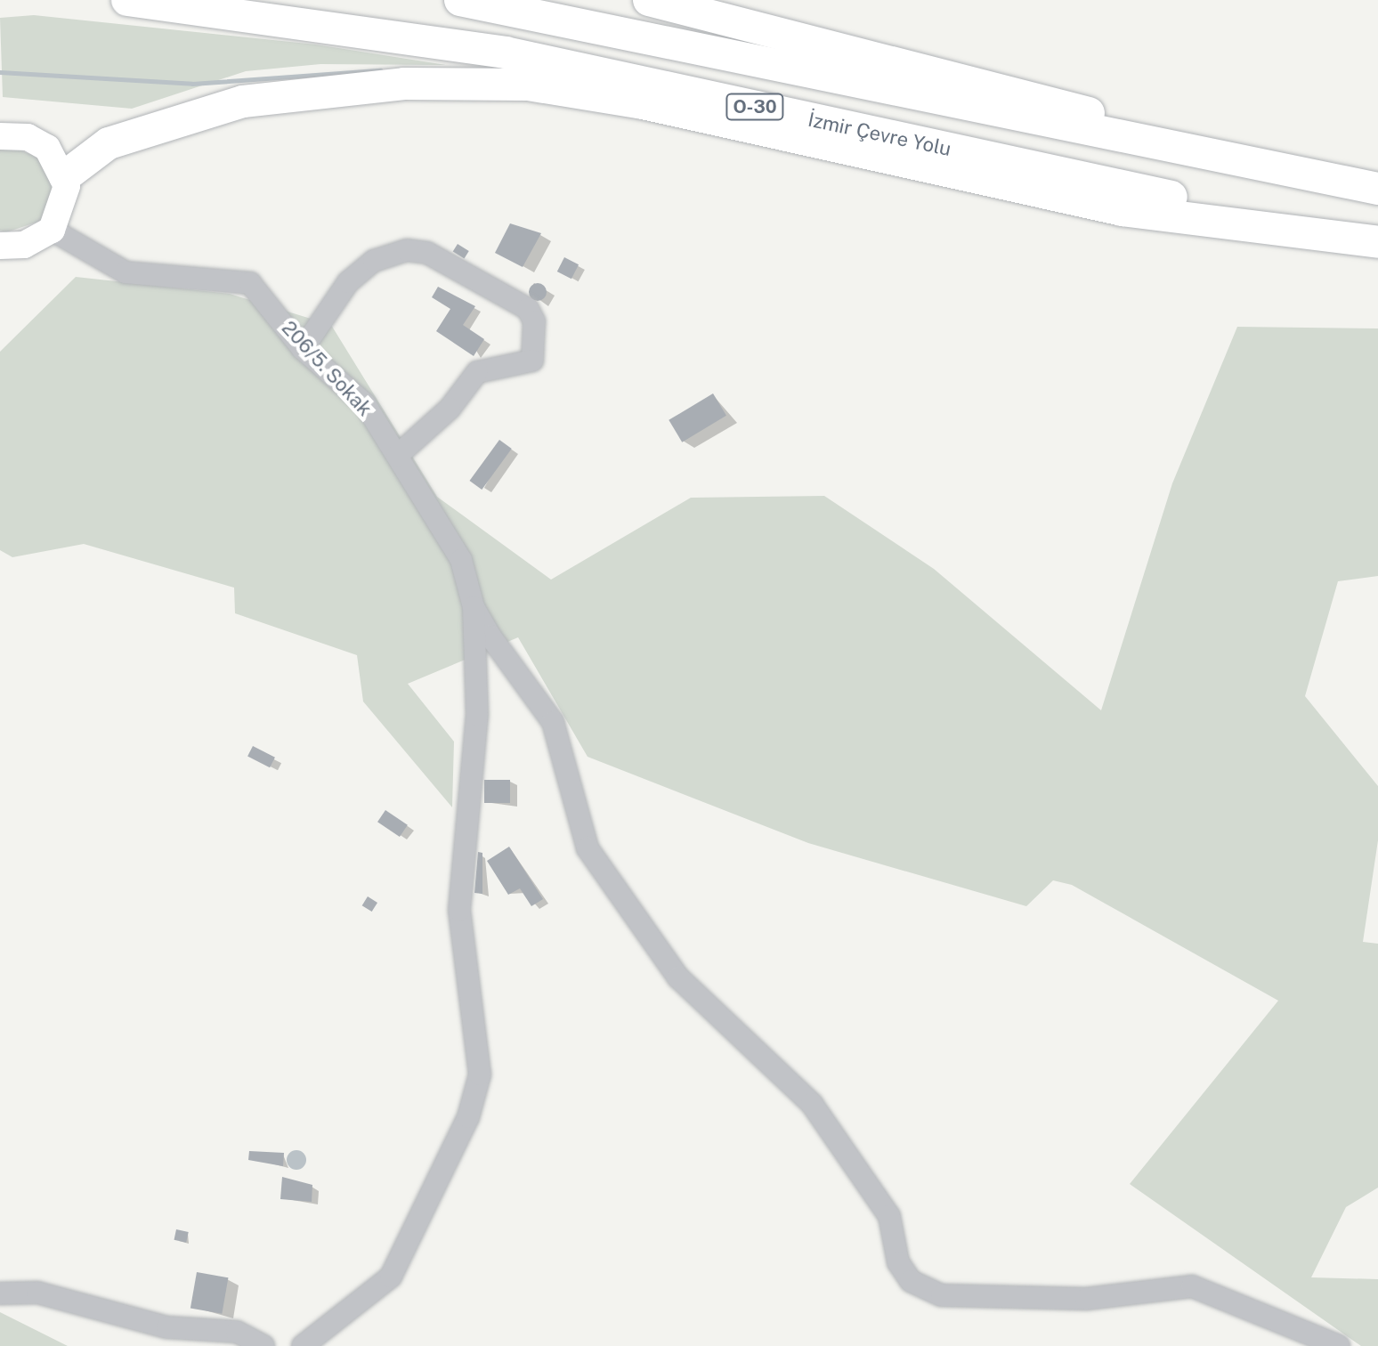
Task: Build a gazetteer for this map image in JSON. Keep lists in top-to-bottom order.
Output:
{
  "streets": {
    "highway": ["O-30", "İzmir Çevre Yolu"],
    "street": ["206/5. Sokak"]
  }
}
